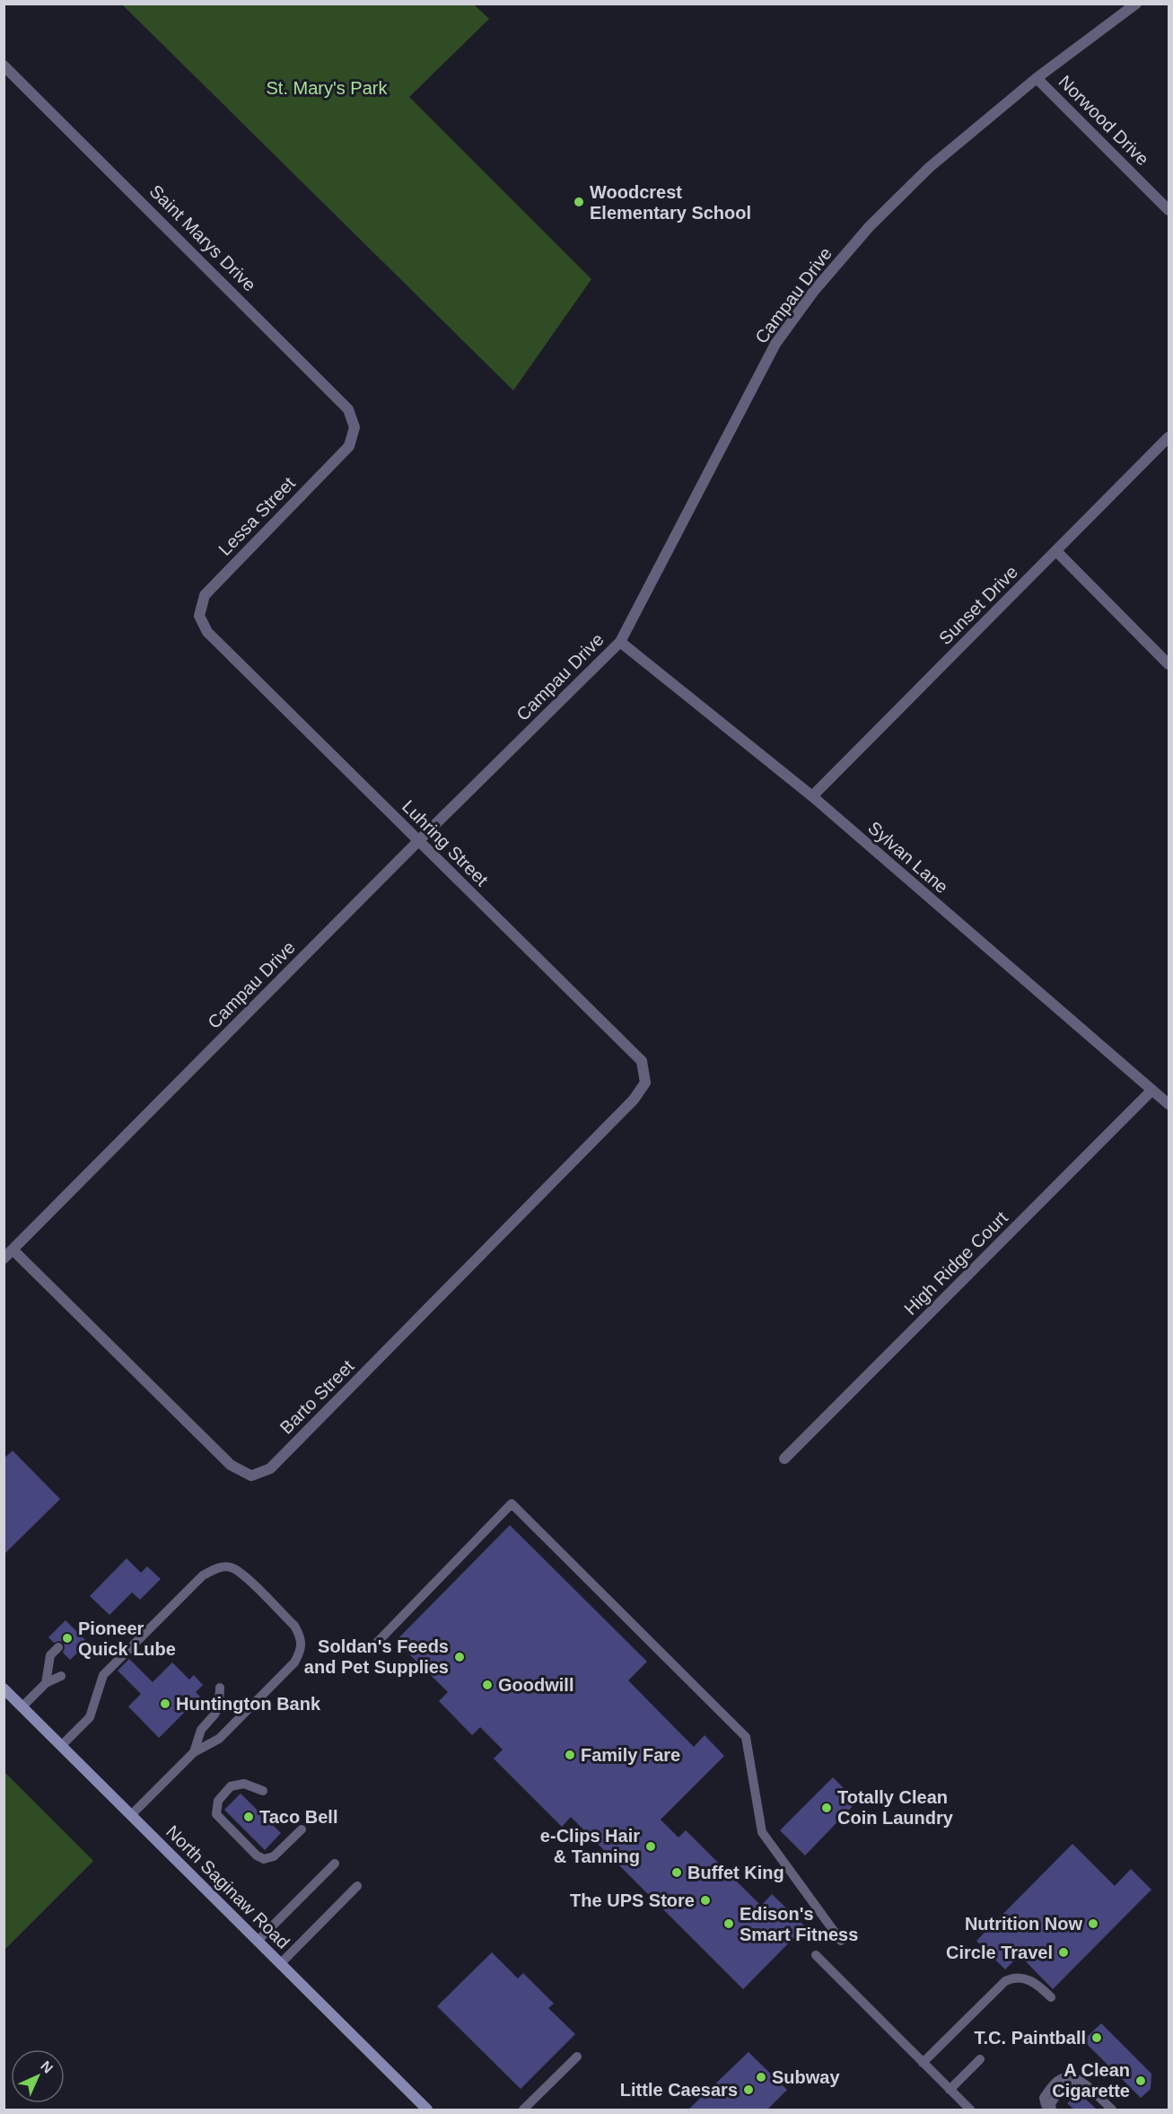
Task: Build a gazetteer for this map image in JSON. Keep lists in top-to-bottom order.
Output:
{
  "streets": {
    "main road": ["North Saginaw Road"],
    "street": [
      "Norwood Drive",
      "Saint Marys Drive",
      "Campau Drive",
      "Lessa Street",
      "Sunset Drive",
      "Luhring Street",
      "Sylvan Lane",
      "High Ridge Court",
      "Barto Street"
    ]
  },
  "crossings": [
    ["Norwood Drive", "Campau Drive"],
    ["Saint Marys Drive", "Lessa Street"],
    ["Campau Drive", "Luhring Street"],
    ["Campau Drive", "Sylvan Lane"],
    ["Campau Drive", "Barto Street"],
    ["Lessa Street", "Luhring Street"],
    ["Sunset Drive", "Sylvan Lane"],
    ["Luhring Street", "Barto Street"],
    ["Sylvan Lane", "High Ridge Court"]
  ],
  "parks": ["St. Mary's Park"],
  "places": [
    "Woodcrest Elementary School",
    "Pioneer Quick Lube",
    "Soldan's Feeds and Pet Supplies",
    "Goodwill",
    "Huntington Bank",
    "Family Fare",
    "Totally Clean Coin Laundry",
    "Taco Bell",
    "e-Clips Hair & Tanning",
    "Buffet King",
    "The UPS Store",
    "Edison's Smart Fitness",
    "Nutrition Now",
    "Circle Travel",
    "T.C. Paintball",
    "Subway",
    "A Clean Cigarette",
    "Little Caesars"
  ],
  "north": "top right"
}
